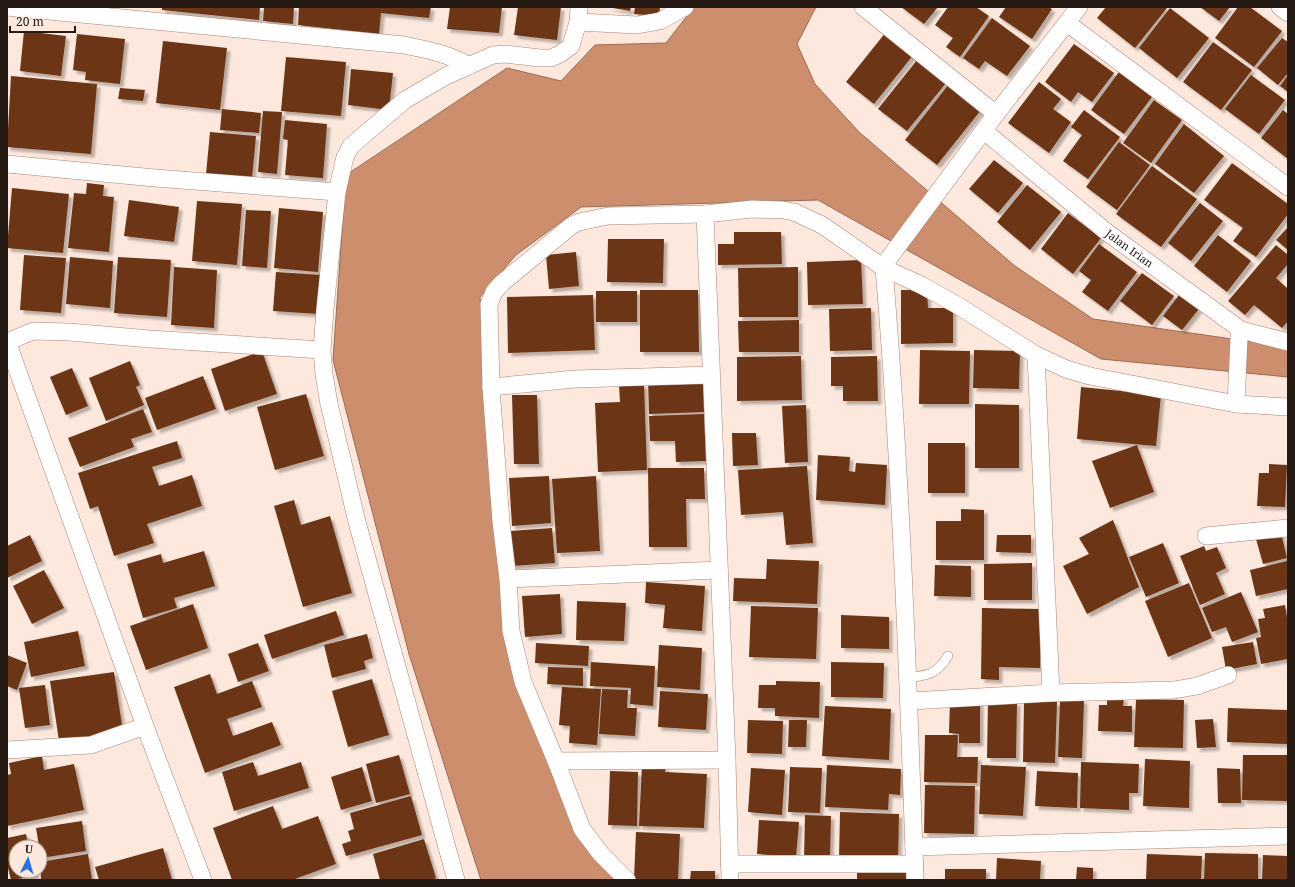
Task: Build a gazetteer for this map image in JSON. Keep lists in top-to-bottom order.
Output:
{
  "streets": {
    "street": ["Jalan Irian"]
  },
  "scale_bar": "20 m",
  "north": "top"
}
